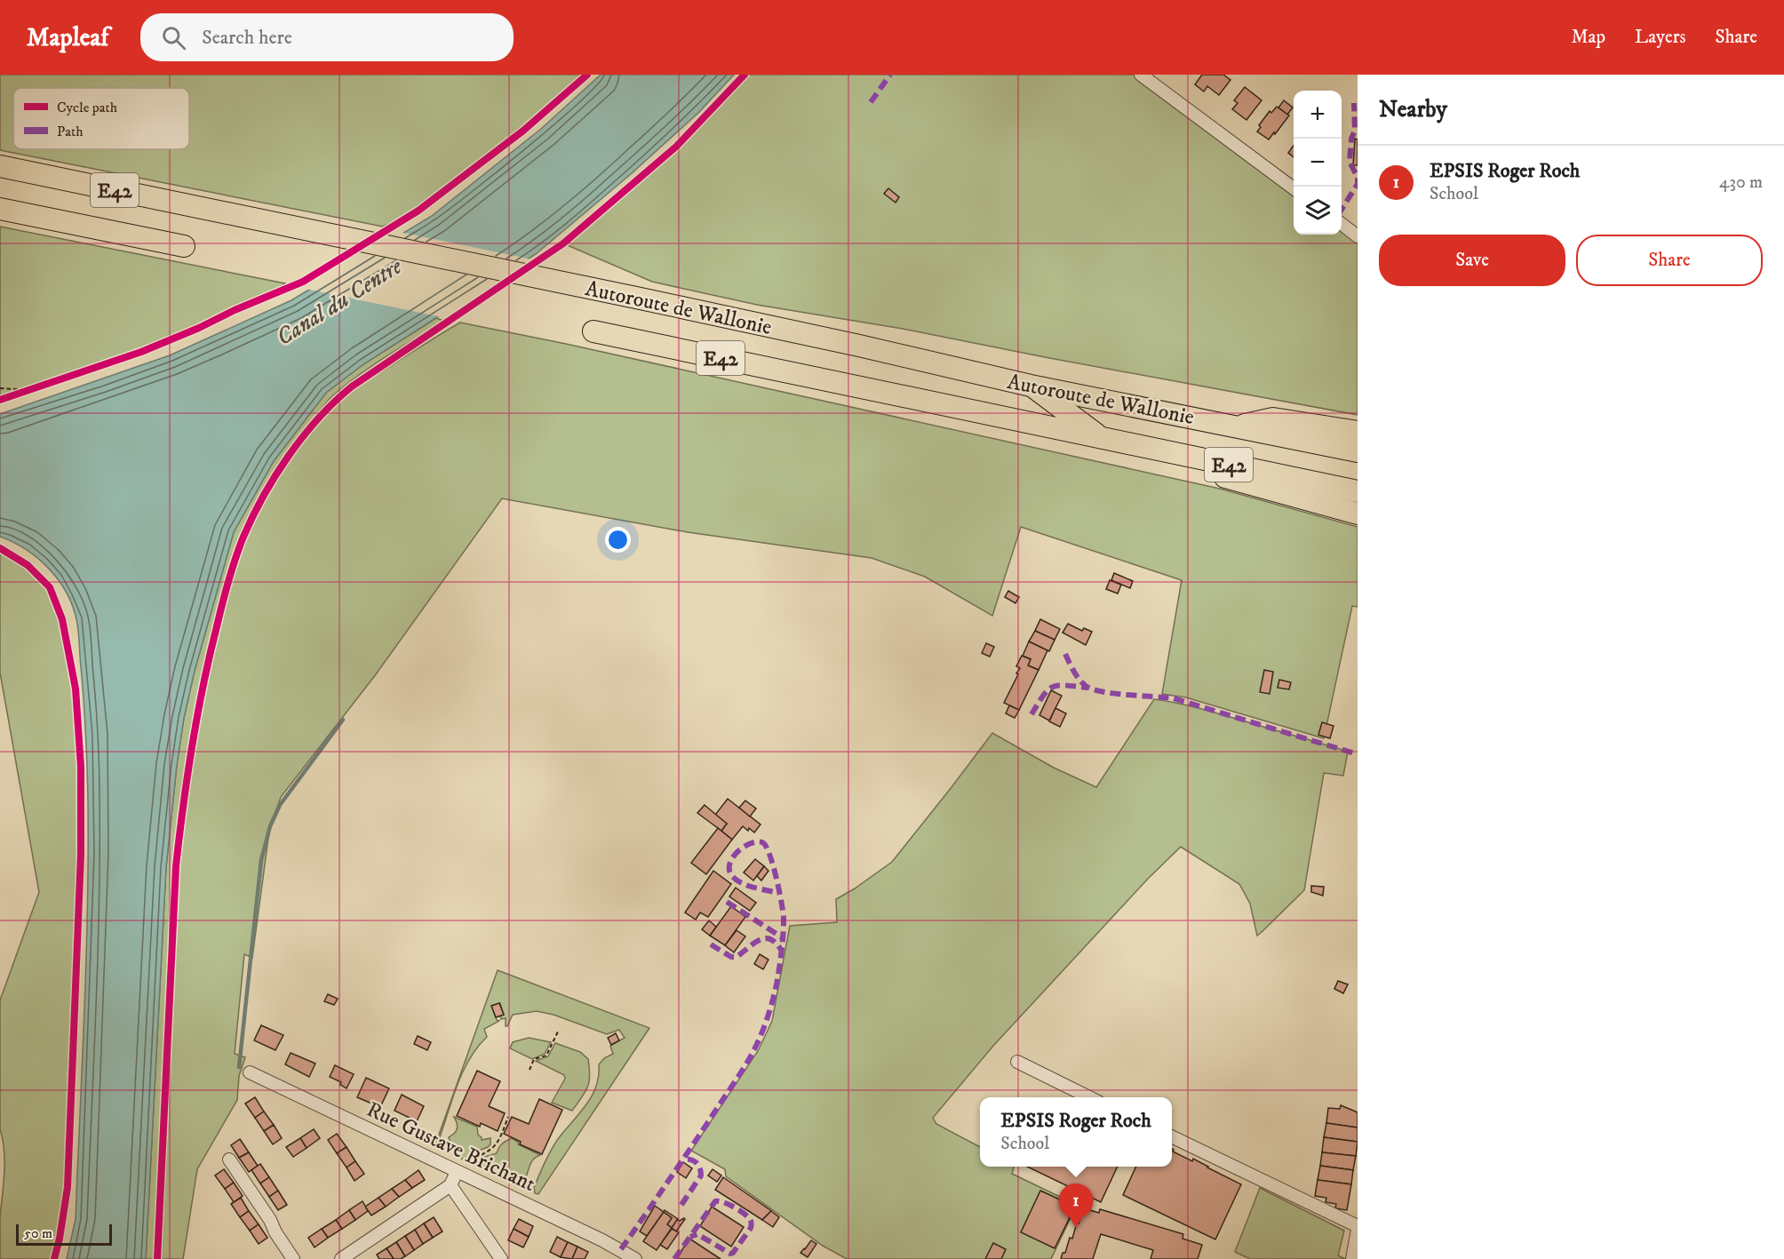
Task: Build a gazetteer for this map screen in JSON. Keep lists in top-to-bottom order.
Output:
{
  "streets": {
    "highway": ["E42", "Autoroute de Wallonie"],
    "street": ["Rue Gustave Brichant"]
  },
  "water": ["Canal du Centre"],
  "legend": ["Cycle path", "Path"],
  "scale_bar": "50 m",
  "page": {
    "header": "Mapleaf",
    "search": "Search here",
    "nav": ["Map", "Layers", "Share"],
    "heading": "Nearby",
    "map_buttons": ["+", "−"],
    "list": [
      {
        "mark": "1",
        "name": "EPSIS Roger Roch",
        "note": "School",
        "value": "430 m"
      }
    ],
    "buttons": ["Save", "Share"],
    "popup": ["EPSIS Roger Roch", "School"],
    "pins": "1",
    "scale": "50 m"
  }
}
